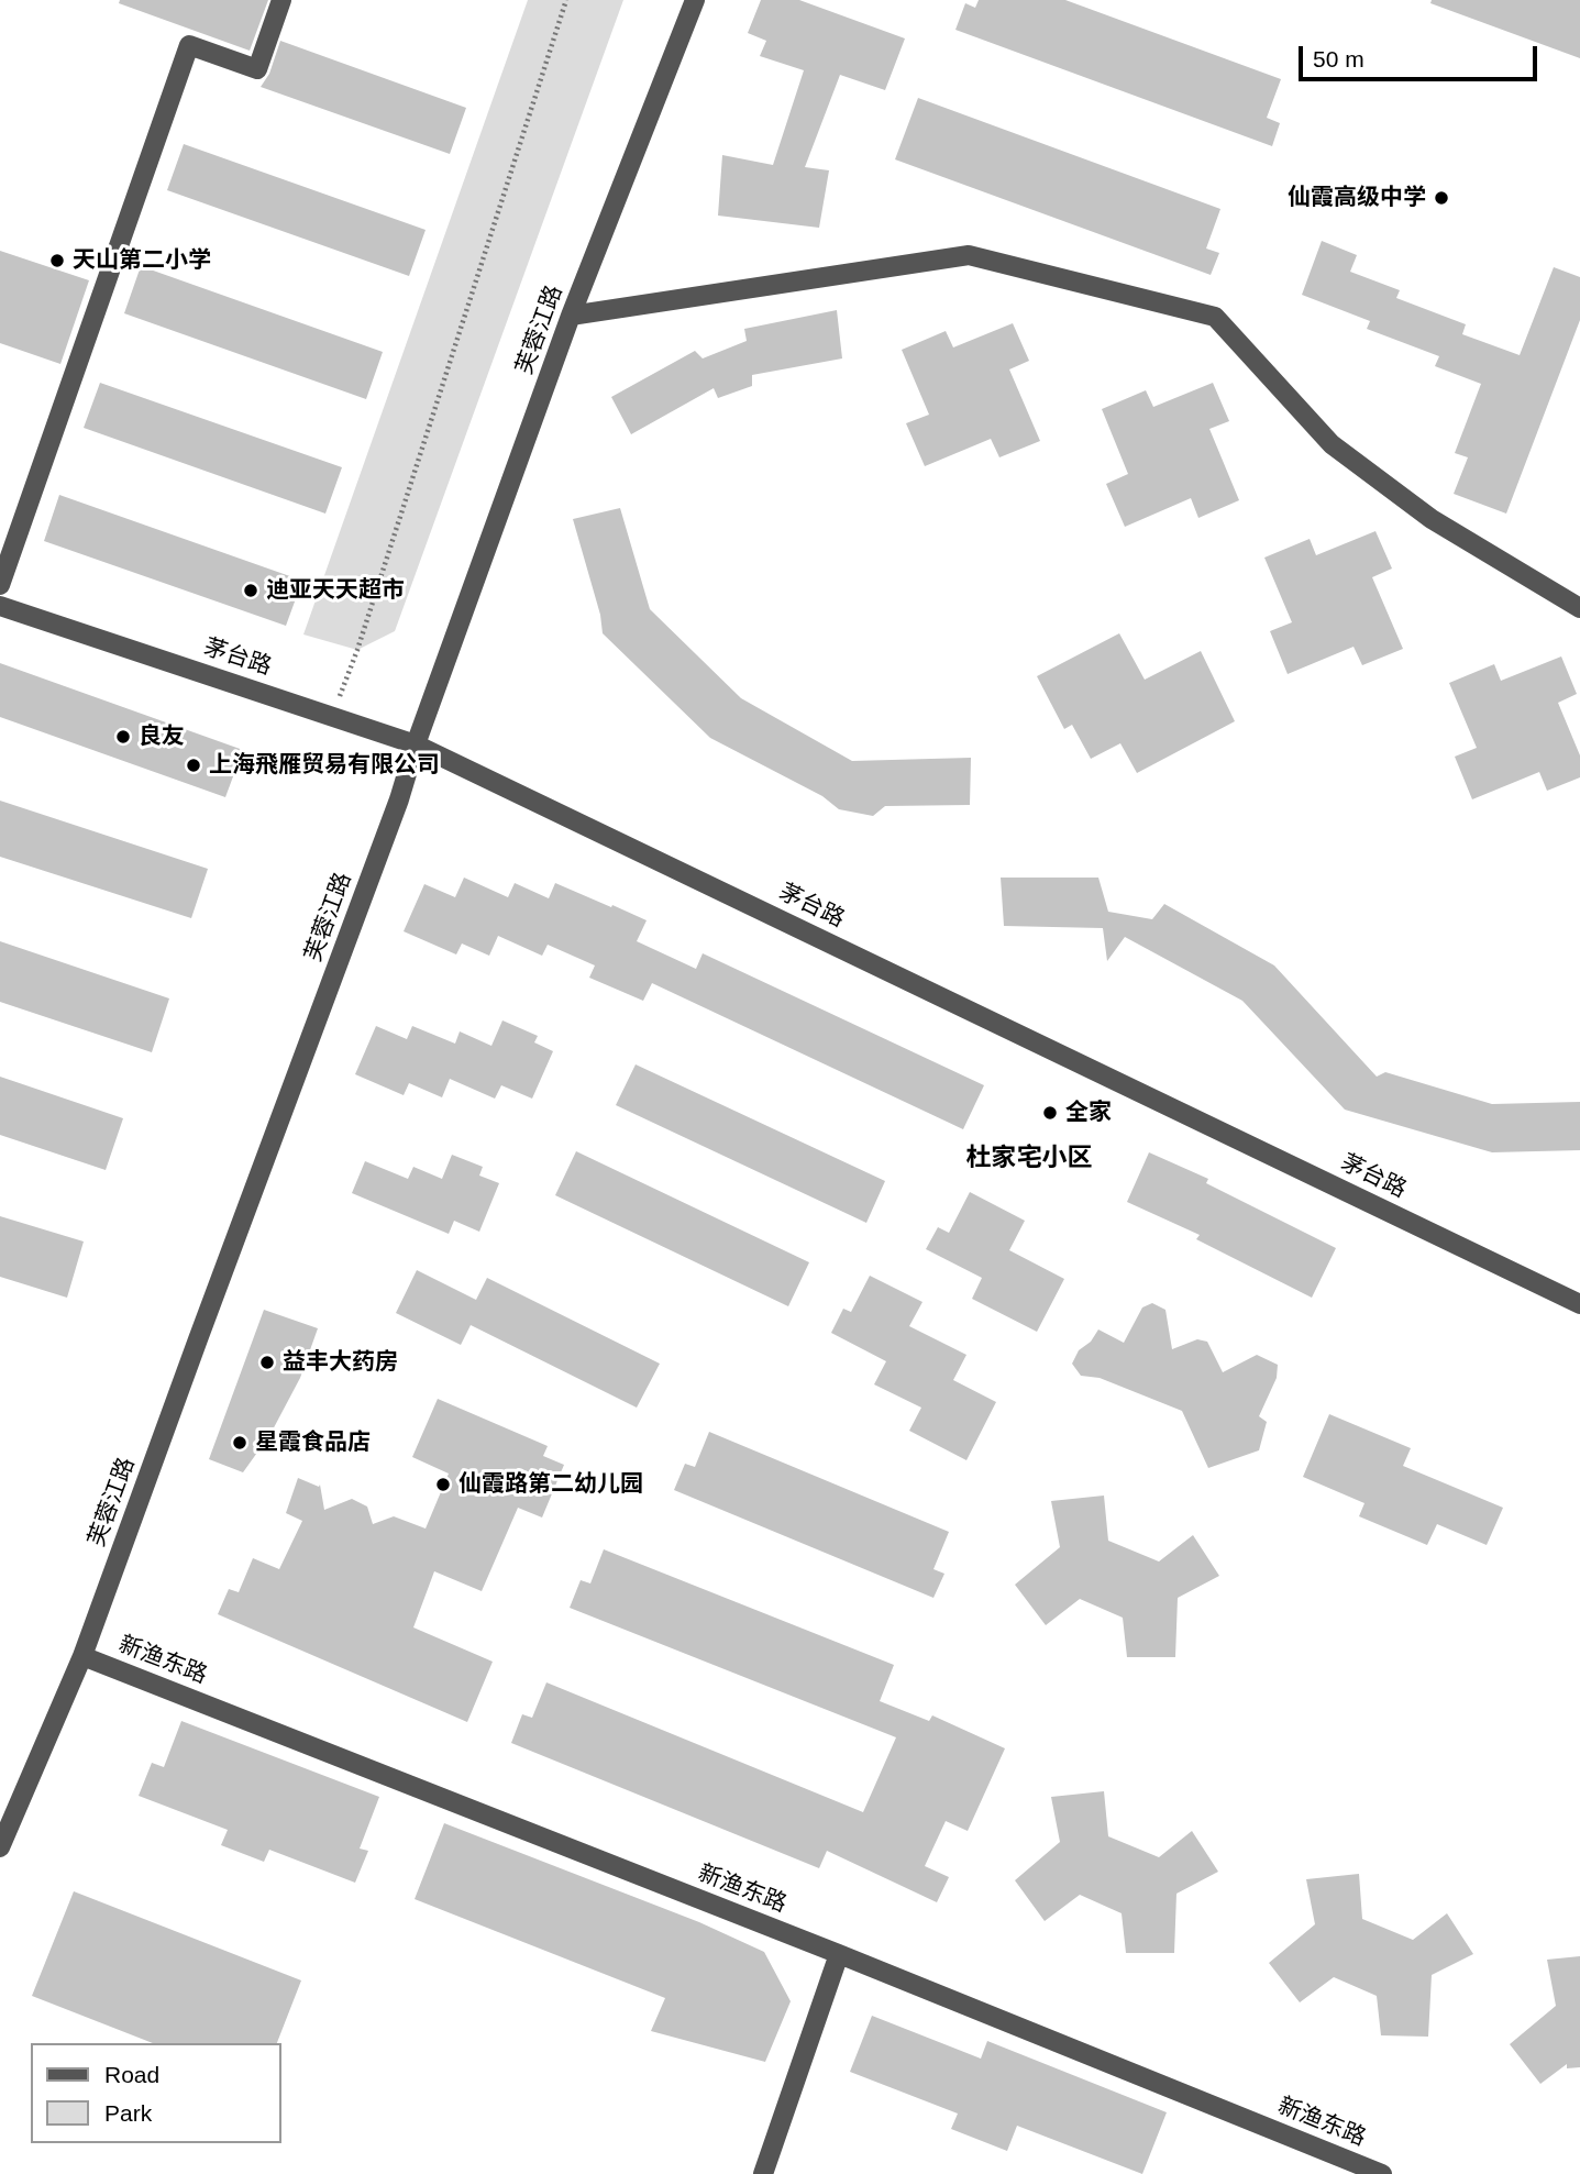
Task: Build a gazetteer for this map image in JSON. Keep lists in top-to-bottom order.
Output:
{
  "streets": {
    "street": ["芙蓉江路", "茅台路", "新渔东路"]
  },
  "crossings": [
    ["芙蓉江路", "茅台路"],
    ["芙蓉江路", "新渔东路"]
  ],
  "districts": ["杜家宅小区"],
  "places": [
    "仙霞高级中学",
    "天山第二小学",
    "迪亚天天超市",
    "良友",
    "上海飛雁贸易有限公司",
    "全家",
    "益丰大药房",
    "星霞食品店",
    "仙霞路第二幼儿园"
  ],
  "legend": ["Road", "Park"],
  "scale_bar": "50 m"
}
